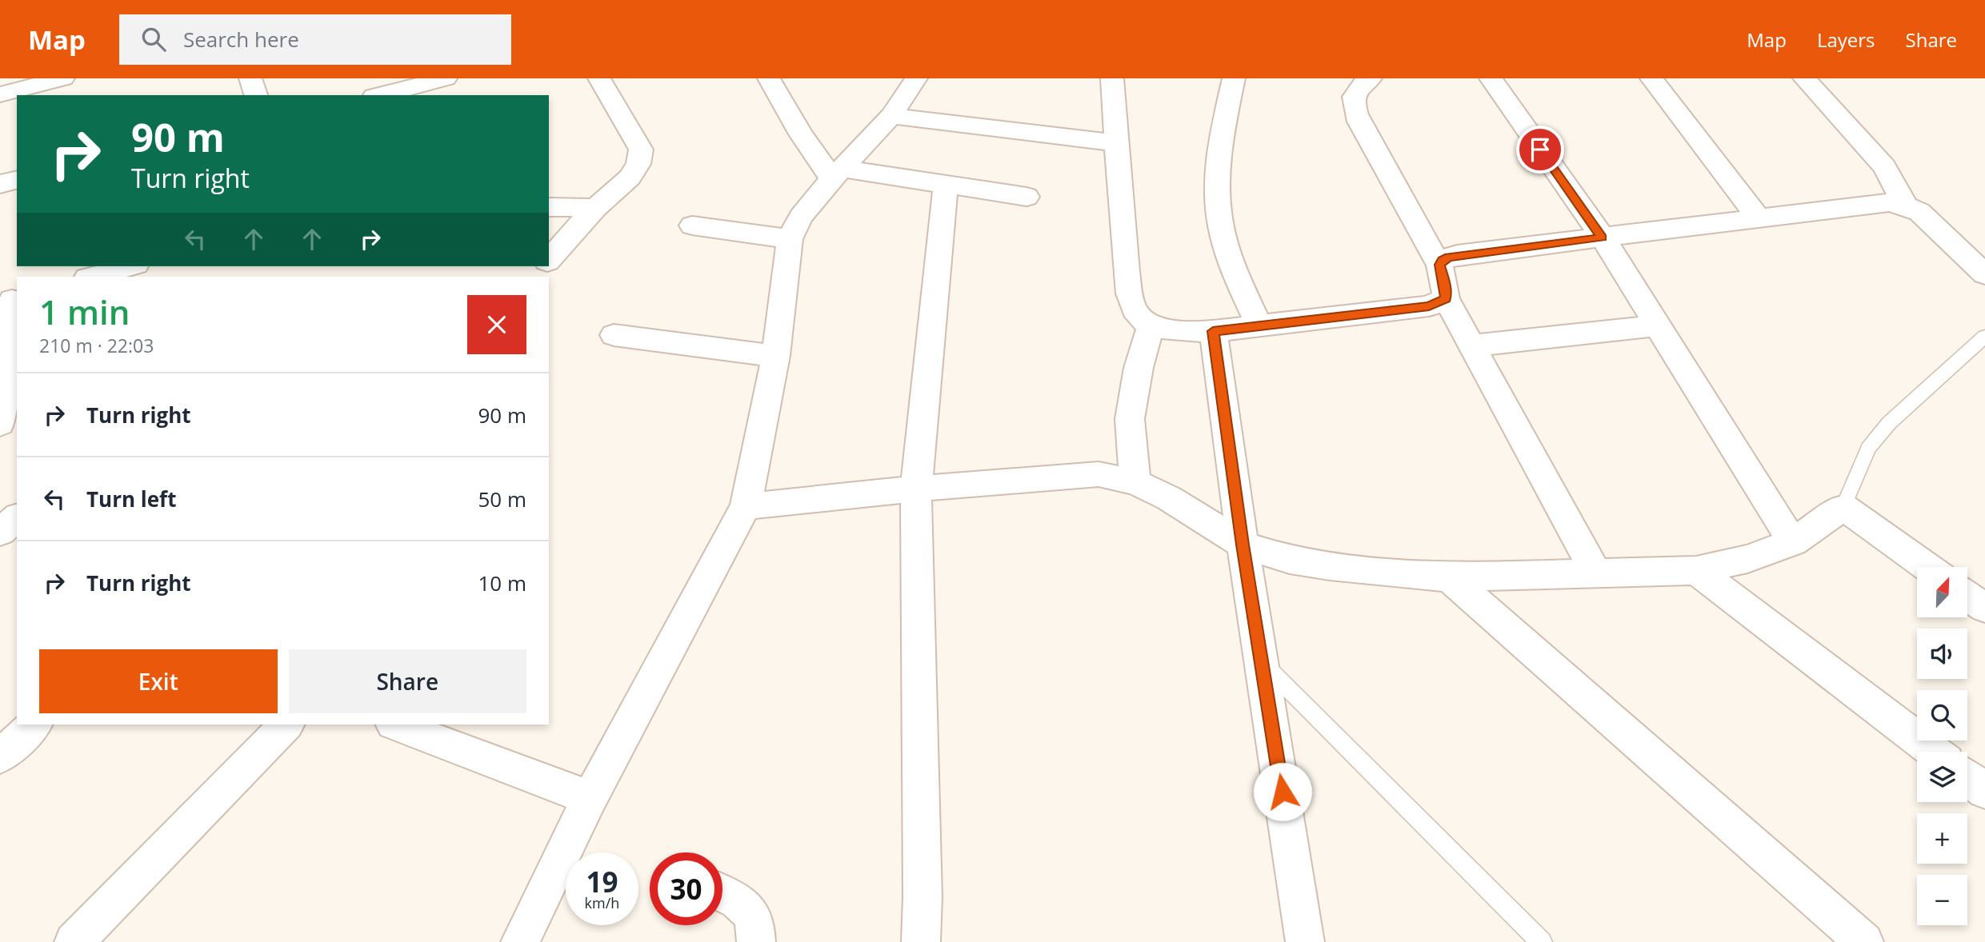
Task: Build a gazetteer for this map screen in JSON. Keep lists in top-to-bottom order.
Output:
{
  "north": "top right",
  "page": {
    "header": "Map",
    "search": "Search here",
    "nav": ["Map", "Layers", "Share"],
    "turn": ["90 m", "Turn right"],
    "heading": ["1 min", "210 m · 22:03"],
    "list": [
      {
        "name": "Turn right",
        "value": "90 m"
      },
      {
        "name": "Turn left",
        "value": "50 m"
      },
      {
        "name": "Turn right",
        "value": "10 m"
      }
    ],
    "map_buttons": ["+", "−"],
    "buttons": ["Exit", "Share"],
    "speed": "19 km/h",
    "limit": "30"
  }
}
